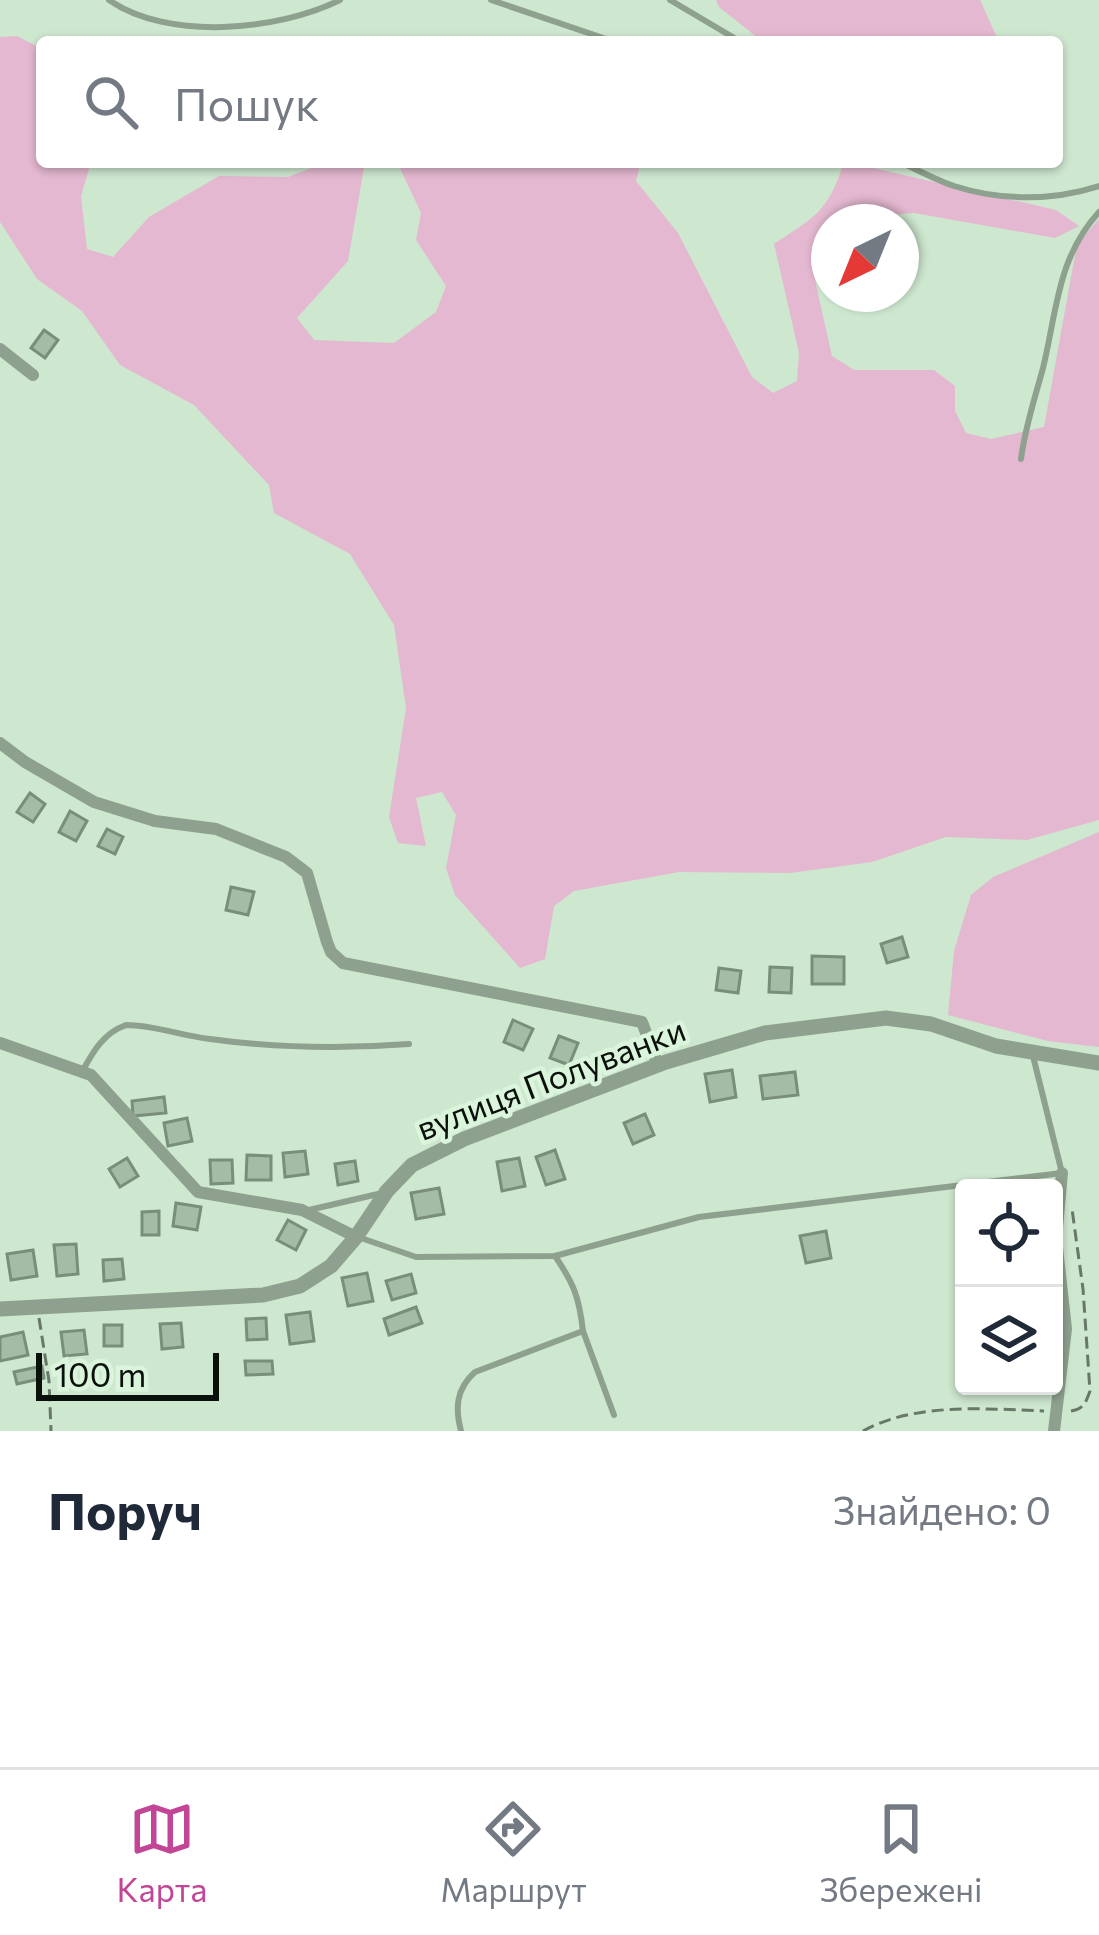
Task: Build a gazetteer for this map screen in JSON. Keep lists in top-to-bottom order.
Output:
{
  "streets": {
    "street": ["вулиця Полуванки"]
  },
  "scale_bar": "100 m",
  "north": "bottom left",
  "page": {
    "search": "Пошук",
    "scale": "100 m",
    "heading": ["Поруч", "Знайдено: 0"],
    "nav": ["Карта", "Маршрут", "Збережені"]
  }
}
